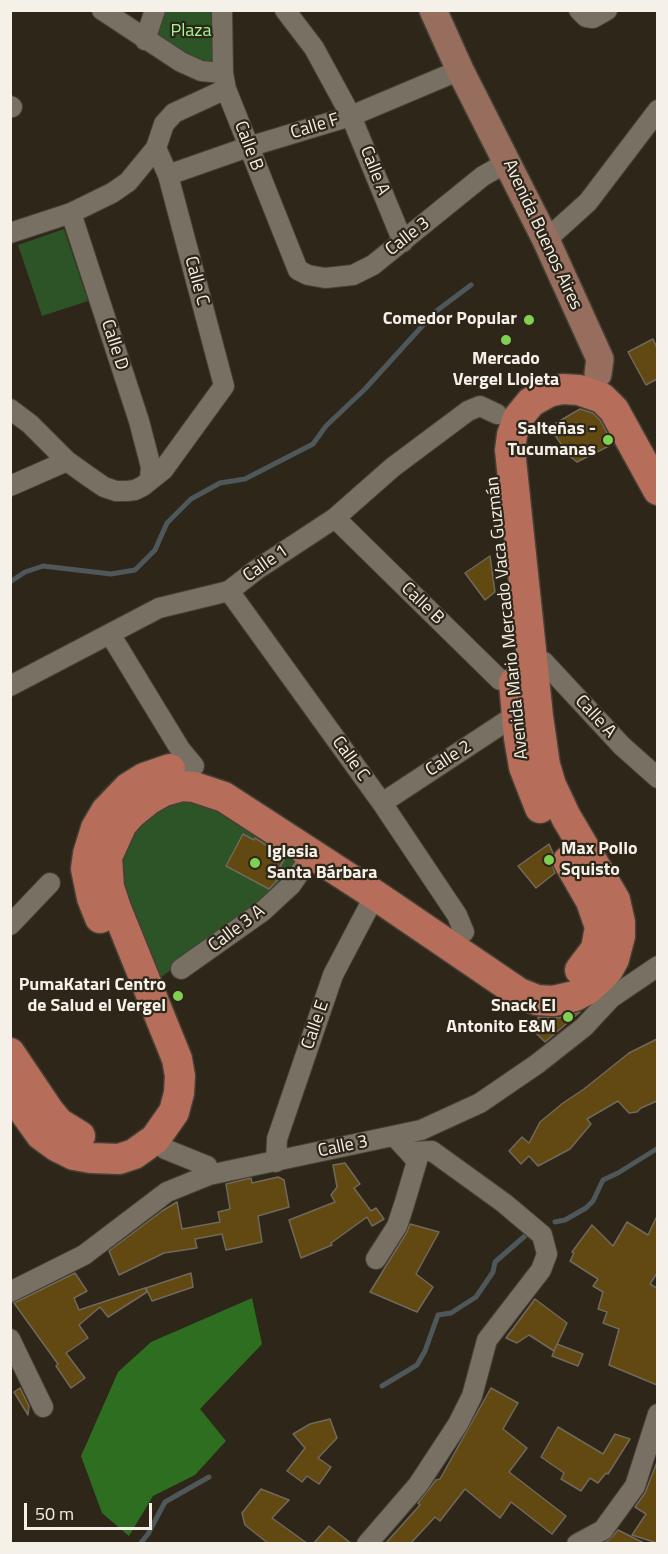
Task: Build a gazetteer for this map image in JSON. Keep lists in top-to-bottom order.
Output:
{
  "streets": {
    "main road": ["Avenida Mario Mercado Vaca Guzmán"],
    "street": [
      "Calle F",
      "Calle B",
      "Calle A",
      "Avenida Buenos Aires",
      "Calle 3",
      "Calle C",
      "Calle D",
      "Calle 1",
      "Calle 2",
      "Calle 3 A",
      "Calle E"
    ]
  },
  "crossings": [
    ["Calle F", "Calle B"],
    ["Calle F", "Calle A"],
    ["Calle F", "Avenida Buenos Aires"],
    ["Calle F", "Calle C"],
    ["Calle B", "Calle A"],
    ["Calle B", "Calle 3"],
    ["Calle B", "Calle 1"],
    ["Calle B", "Avenida Mario Mercado Vaca Guzmán"],
    ["Calle A", "Calle 3"],
    ["Calle A", "Avenida Mario Mercado Vaca Guzmán"],
    ["Avenida Buenos Aires", "Calle 3"],
    ["Avenida Buenos Aires", "Avenida Mario Mercado Vaca Guzmán"],
    ["Calle 3", "Avenida Mario Mercado Vaca Guzmán"],
    ["Calle 3", "Calle E"],
    ["Calle C", "Calle D"],
    ["Calle C", "Calle 1"],
    ["Calle C", "Avenida Mario Mercado Vaca Guzmán"],
    ["Calle C", "Calle 2"],
    ["Calle 1", "Avenida Mario Mercado Vaca Guzmán"],
    ["Avenida Mario Mercado Vaca Guzmán", "Calle 2"],
    ["Avenida Mario Mercado Vaca Guzmán", "Calle 3 A"],
    ["Avenida Mario Mercado Vaca Guzmán", "Calle E"]
  ],
  "parks": ["Plaza"],
  "places": [
    "Comedor Popular",
    "Mercado Vergel Llojeta",
    "Salteñas - Tucumanas",
    "Max Pollo Squisto",
    "Iglesia Santa Bárbara",
    "PumaKatari Centro de Salud el Vergel",
    "Snack El Antonito E&M"
  ],
  "scale_bar": "50 m"
}
